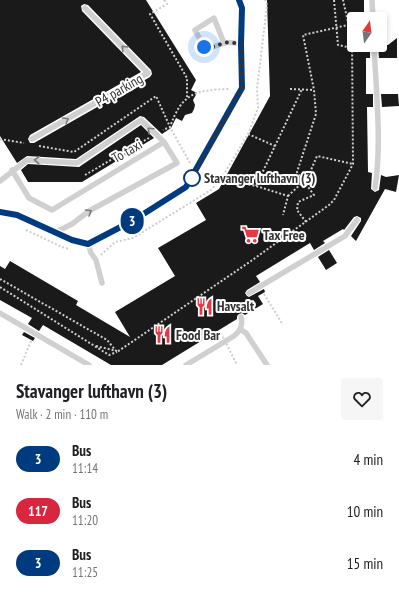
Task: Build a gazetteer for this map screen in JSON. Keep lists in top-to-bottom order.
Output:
{
  "streets": {
    "lane": ["P4 parking"],
    "path": ["To taxi"]
  },
  "places": {
    "other": ["Stavanger lufthavn (3)"],
    "supermarket": ["Tax Free"],
    "restaurant": ["Havsalt", "Food Bar"]
  },
  "lines": ["bus line 3"],
  "north": "top",
  "page": {
    "on_map": "3",
    "heading": ["Stavanger lufthavn (3)", "Walk · 2 min · 110 m"],
    "list": [
      {
        "mark": "3",
        "name": "Bus",
        "note": "11:14",
        "value": "4 min"
      },
      {
        "mark": "117",
        "name": "Bus",
        "note": "11:20",
        "value": "10 min"
      },
      {
        "mark": "3",
        "name": "Bus",
        "note": "11:25",
        "value": "15 min"
      }
    ]
  }
}
